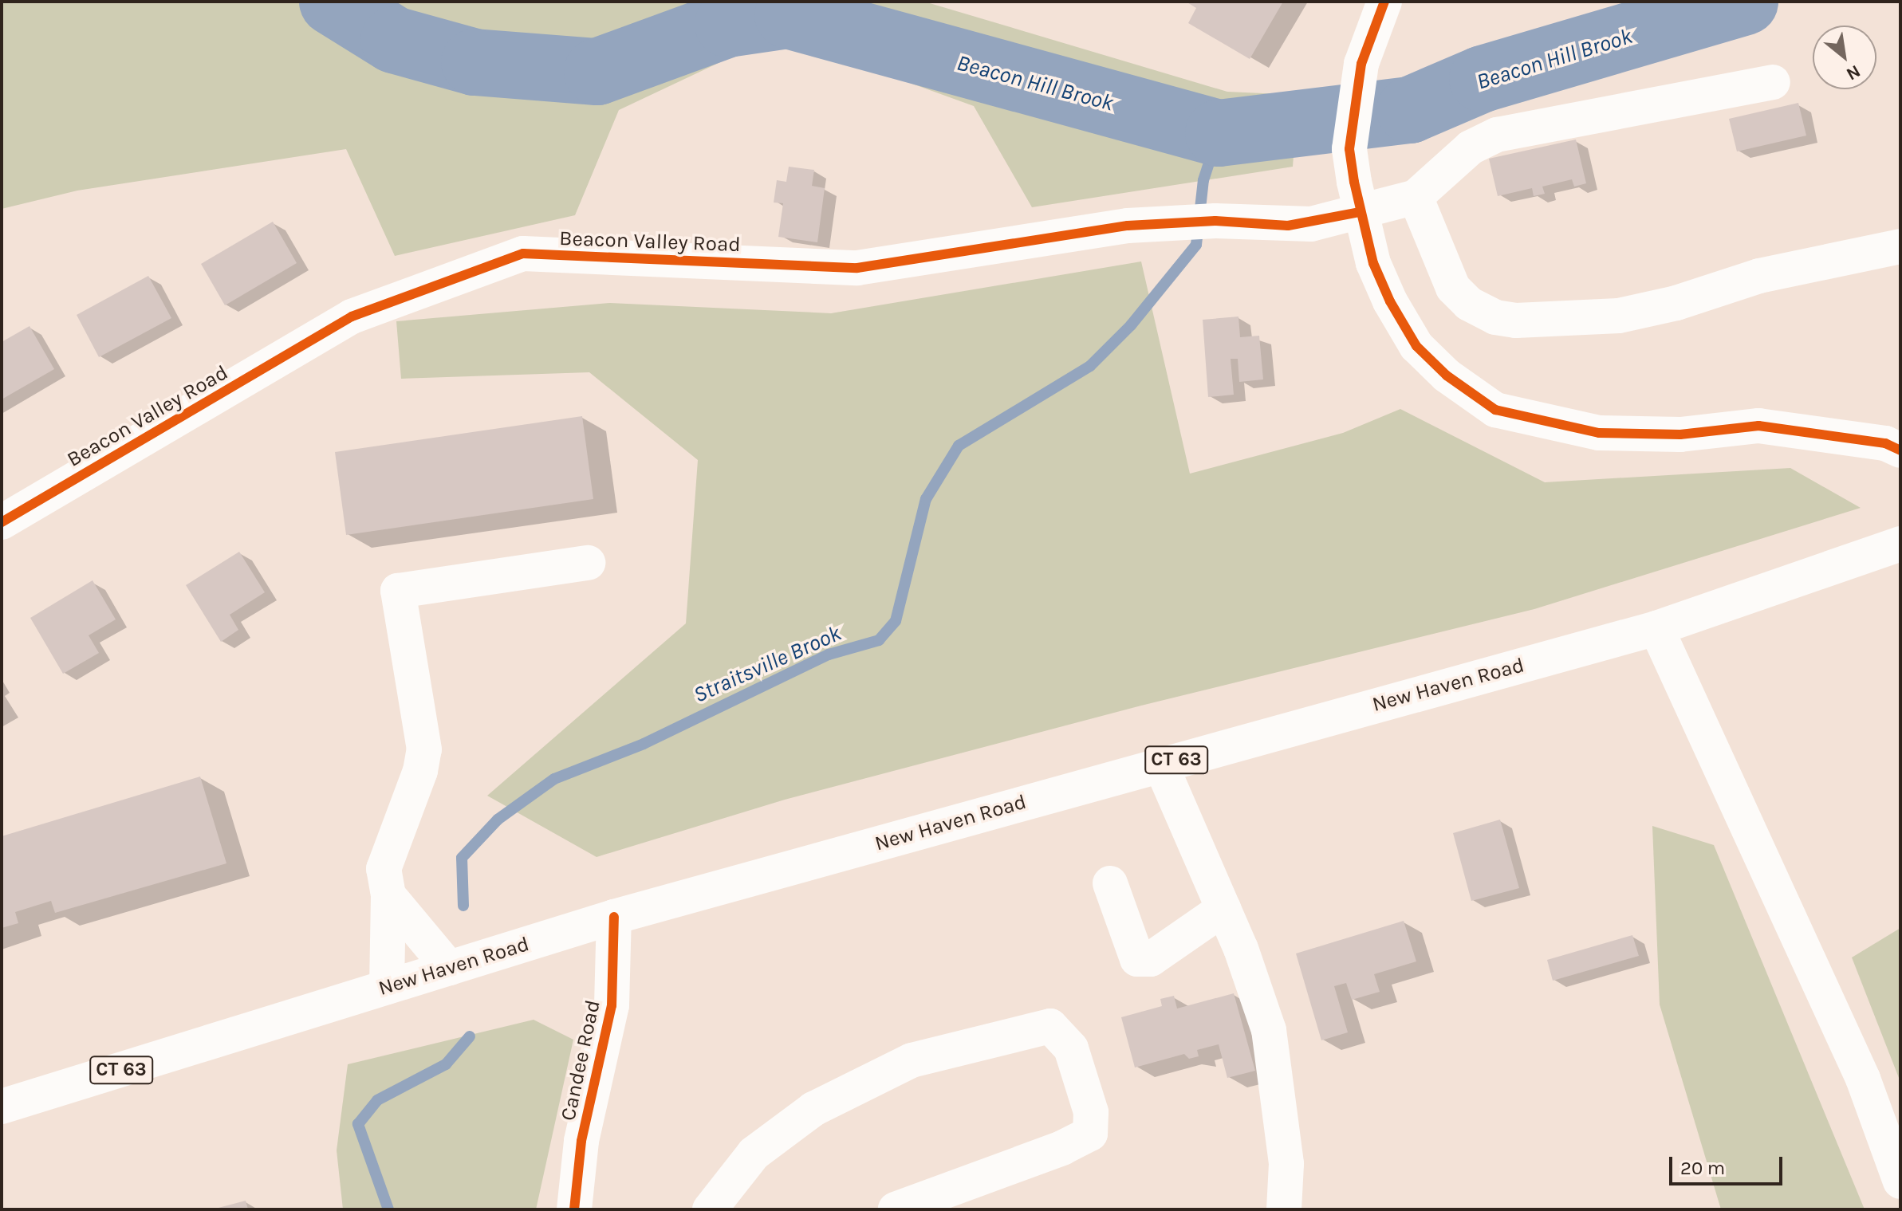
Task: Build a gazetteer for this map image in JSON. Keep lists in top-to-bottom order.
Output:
{
  "streets": {
    "street": [
      "Beacon Valley Road",
      "New Haven Road",
      "CT 63",
      "Candee Road"
    ]
  },
  "crossings": [
    ["New Haven Road", "Candee Road"]
  ],
  "water": ["Beacon Hill Brook", "Straitsville Brook"],
  "scale_bar": "20 m",
  "north": "bottom right"
}
